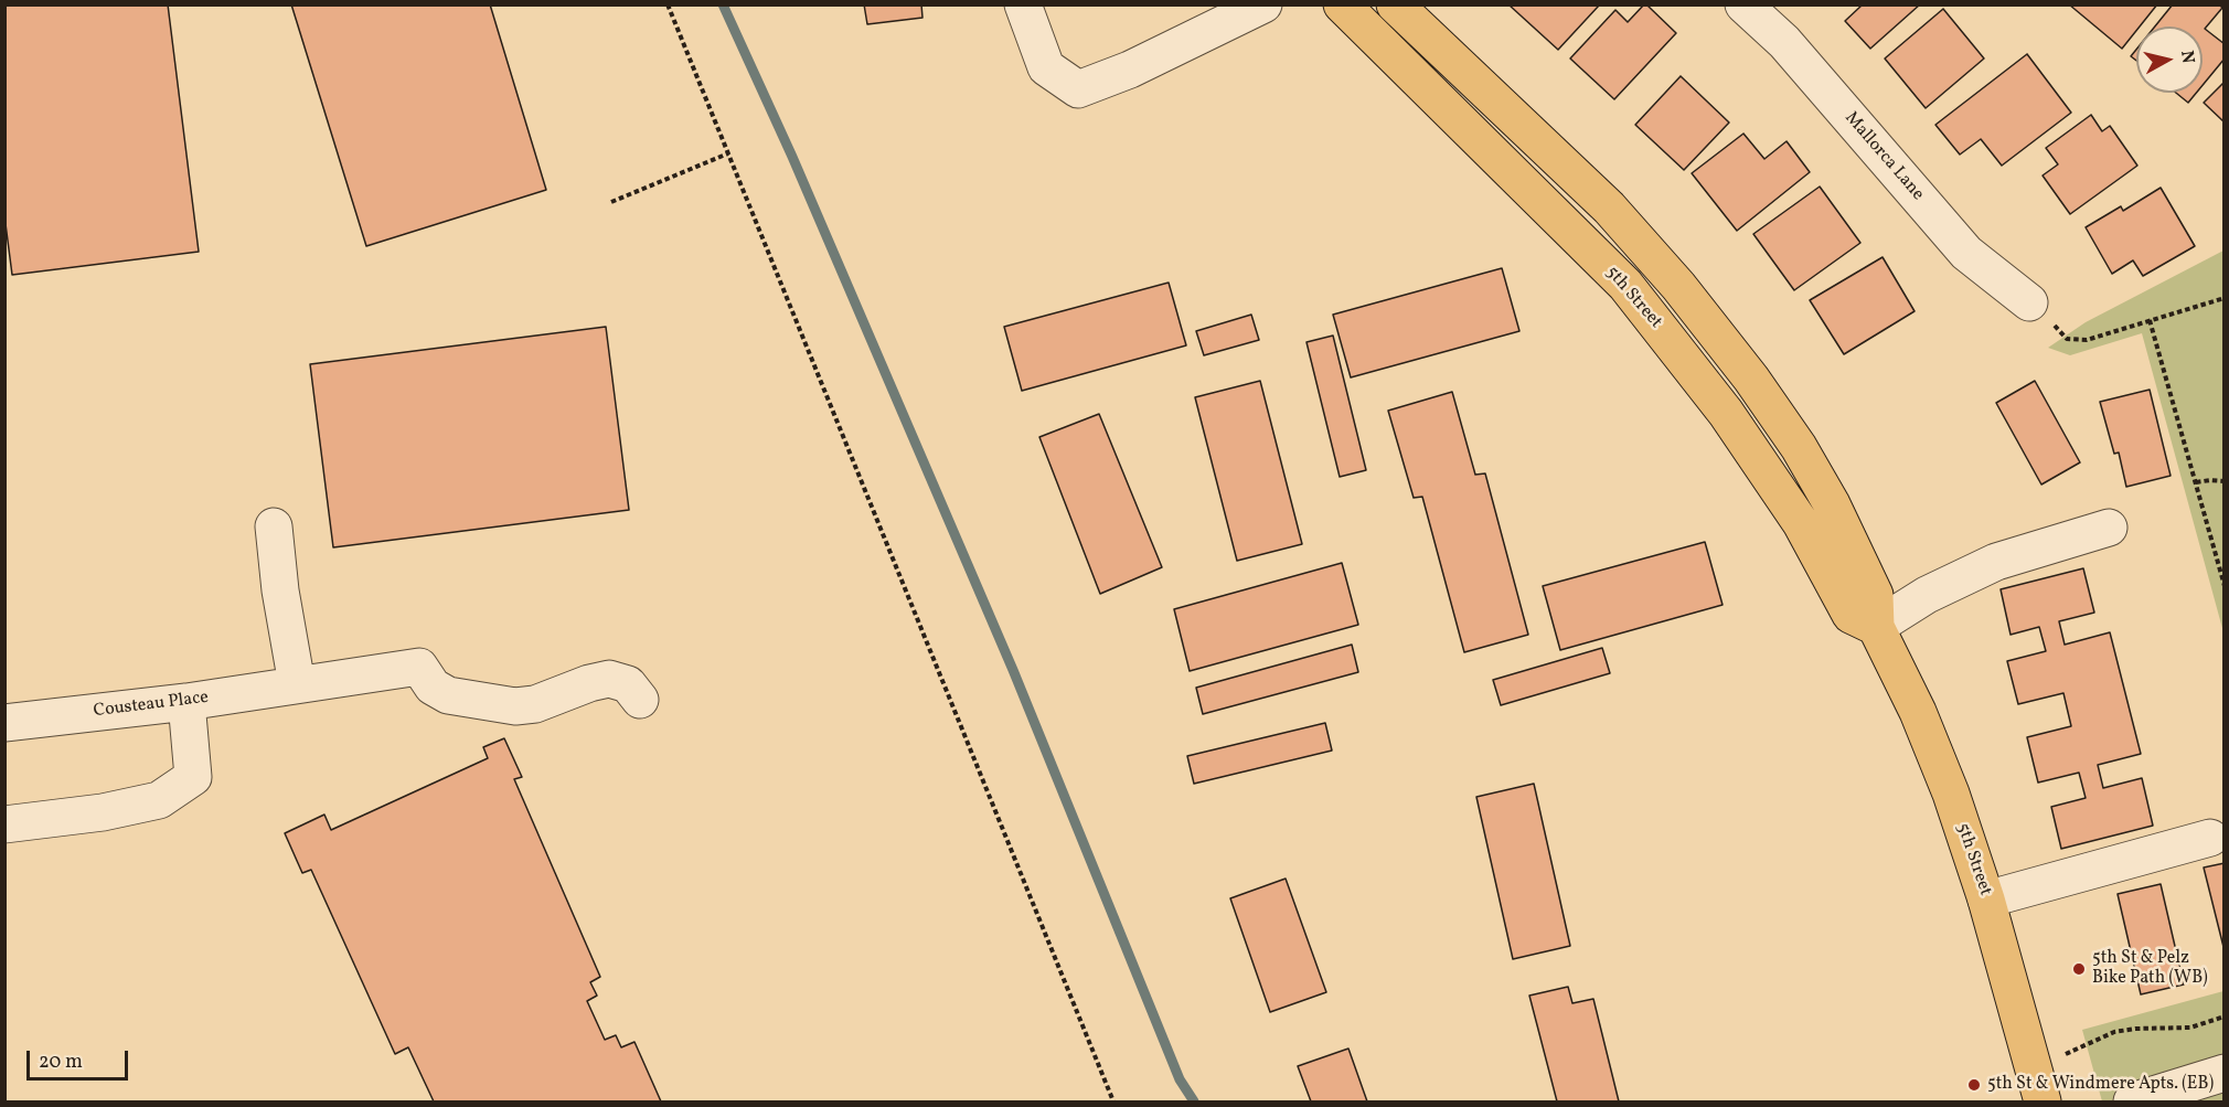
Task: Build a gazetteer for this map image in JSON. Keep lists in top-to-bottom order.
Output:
{
  "streets": {
    "main road": ["5th Street"],
    "street": ["Mallorca Lane", "Cousteau Place"]
  },
  "places": ["5th St & Pelz Bike Path (WB)", "5th St & Windmere Apts. (EB)"],
  "scale_bar": "20 m",
  "north": "right"
}
